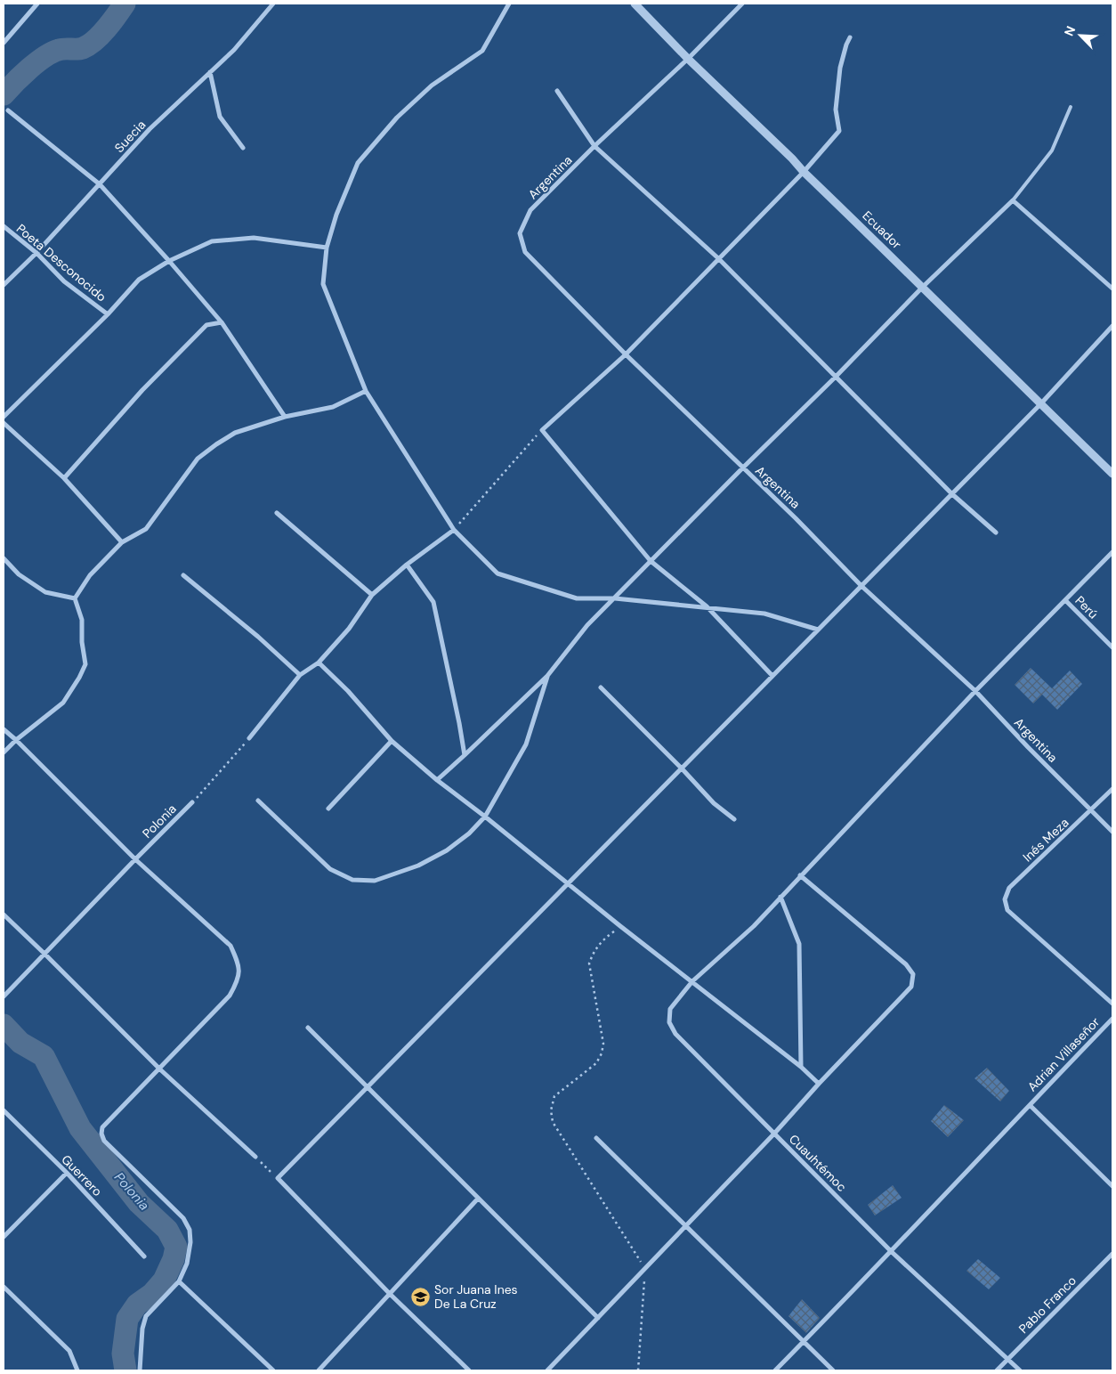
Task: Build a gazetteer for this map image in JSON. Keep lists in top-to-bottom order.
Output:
{
  "streets": {
    "street": [
      "Suecia",
      "Argentina",
      "Ecuador",
      "Poeta Desconocido",
      "Perú",
      "Polonia",
      "Inés Meza",
      "Adrian Villaseñor",
      "Cuauhtémoc",
      "Guerrero",
      "Pablo Franco"
    ]
  },
  "crossings": [
    ["Suecia", "Poeta Desconocido"],
    ["Argentina", "Ecuador"],
    ["Argentina", "Inés Meza"],
    ["Adrian Villaseñor", "Cuauhtémoc"],
    ["Cuauhtémoc", "Pablo Franco"]
  ],
  "water": ["Polonia"],
  "places": {
    "school or university": ["Sor Juana Ines De La Cruz"]
  },
  "north": "top left"
}
